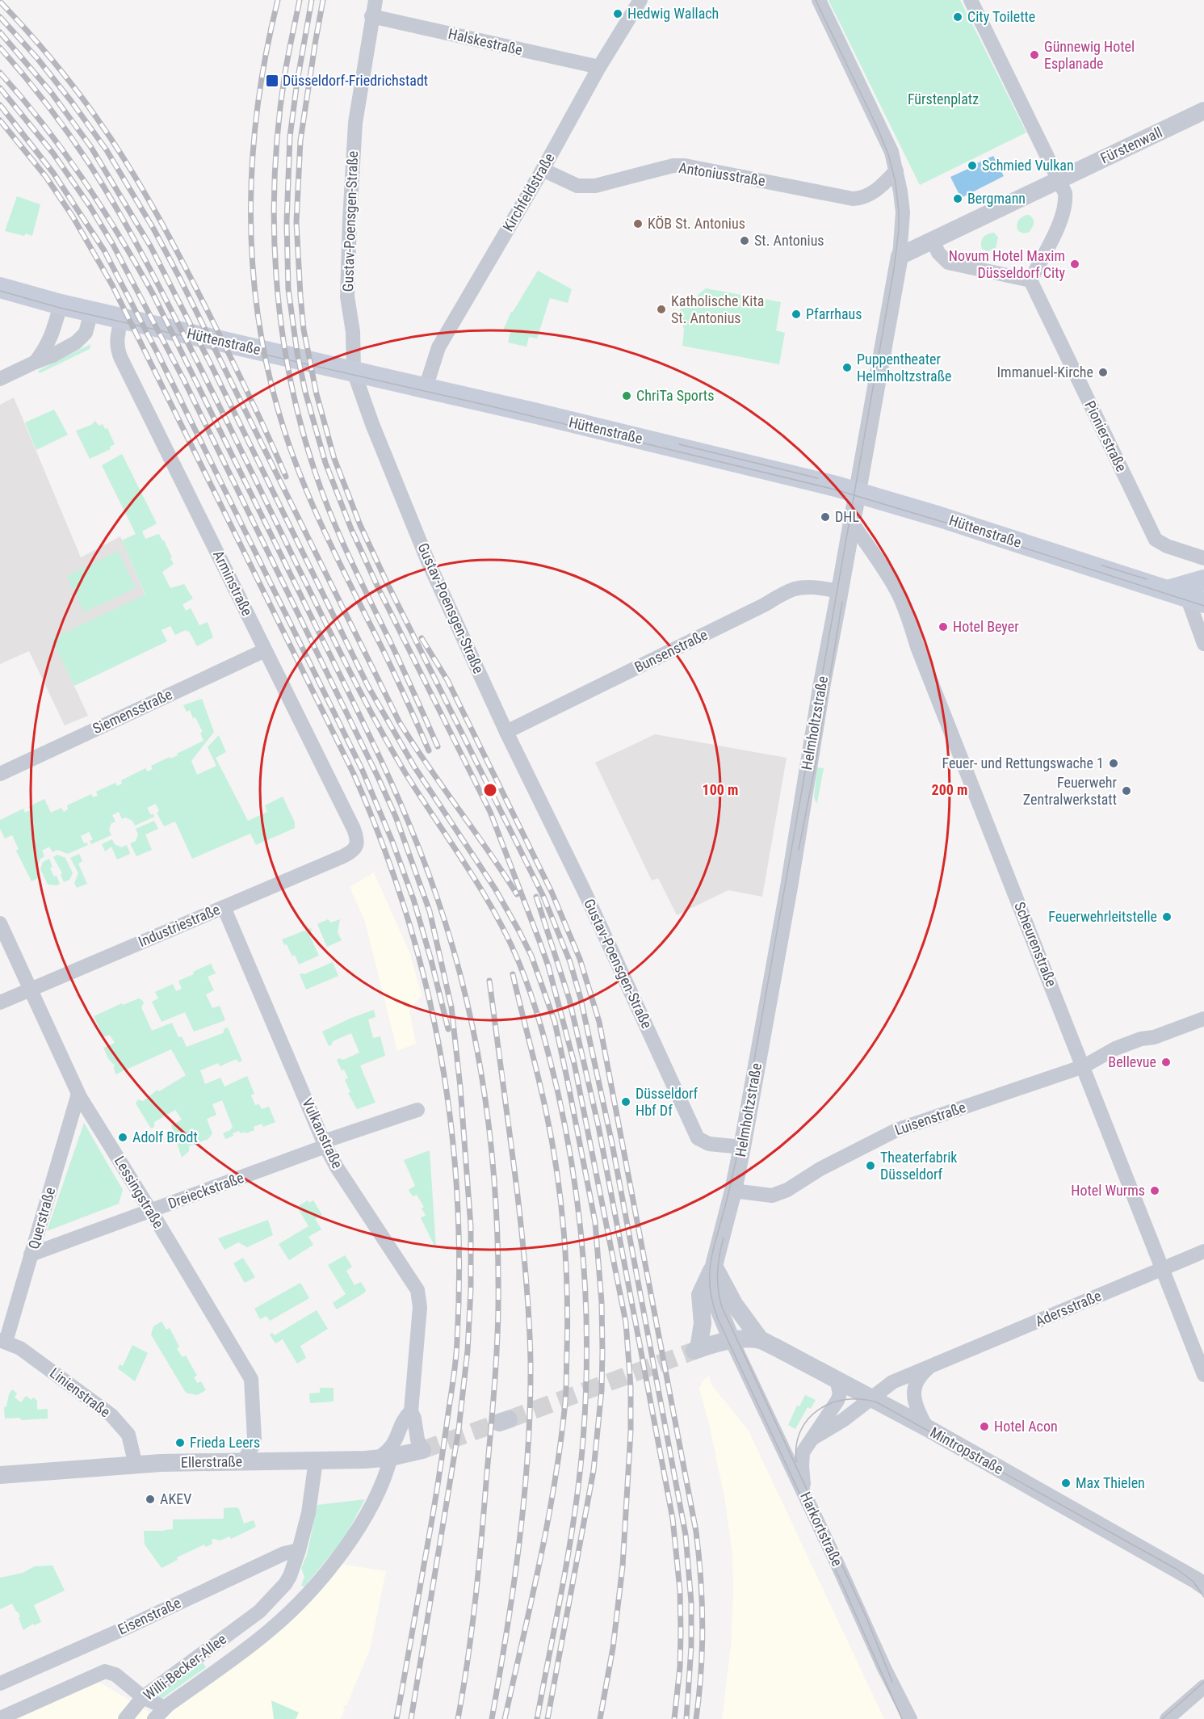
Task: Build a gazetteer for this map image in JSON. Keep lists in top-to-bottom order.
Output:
{
  "streets": {
    "main road": ["Hüttenstraße"],
    "street": [
      "Halskestraße",
      "Fürstenwall",
      "Antoniusstraße",
      "Kirchfeldstraße",
      "Gustav-Poensgen-Straße",
      "Pionierstraße",
      "Arminstraße",
      "Bunsenstraße",
      "Siemensstraße",
      "Helmholtzstraße",
      "Industriestraße",
      "Scheurenstraße",
      "Luisenstraße",
      "Vulkanstraße",
      "Dreieckstraße",
      "Lessingstraße",
      "Querstraße",
      "Adersstraße",
      "Linienstraße",
      "Mintropstraße",
      "Ellerstraße",
      "Harkortstraße",
      "Eisenstraße",
      "Willi-Becker-Allee"
    ]
  },
  "crossings": [
    ["Halskestraße", "Kirchfeldstraße"],
    ["Halskestraße", "Gustav-Poensgen-Straße"],
    ["Antoniusstraße", "Kirchfeldstraße"],
    ["Kirchfeldstraße", "Hüttenstraße"],
    ["Gustav-Poensgen-Straße", "Hüttenstraße"],
    ["Gustav-Poensgen-Straße", "Bunsenstraße"],
    ["Gustav-Poensgen-Straße", "Helmholtzstraße"],
    ["Hüttenstraße", "Arminstraße"],
    ["Hüttenstraße", "Helmholtzstraße"],
    ["Arminstraße", "Siemensstraße"],
    ["Arminstraße", "Industriestraße"],
    ["Bunsenstraße", "Helmholtzstraße"],
    ["Helmholtzstraße", "Scheurenstraße"],
    ["Helmholtzstraße", "Luisenstraße"],
    ["Industriestraße", "Vulkanstraße"],
    ["Industriestraße", "Lessingstraße"],
    ["Scheurenstraße", "Luisenstraße"],
    ["Scheurenstraße", "Adersstraße"],
    ["Vulkanstraße", "Dreieckstraße"],
    ["Vulkanstraße", "Ellerstraße"],
    ["Vulkanstraße", "Willi-Becker-Allee"],
    ["Dreieckstraße", "Lessingstraße"],
    ["Dreieckstraße", "Querstraße"],
    ["Lessingstraße", "Querstraße"],
    ["Lessingstraße", "Ellerstraße"],
    ["Querstraße", "Linienstraße"],
    ["Adersstraße", "Mintropstraße"],
    ["Adersstraße", "Harkortstraße"],
    ["Linienstraße", "Ellerstraße"],
    ["Mintropstraße", "Harkortstraße"],
    ["Ellerstraße", "Willi-Becker-Allee"],
    ["Eisenstraße", "Willi-Becker-Allee"]
  ],
  "parks": ["Fürstenplatz"],
  "places": {
    "other": [
      "Hedwig Wallach",
      "City Toilette",
      "Günnewig Hotel Esplanade",
      "Schmied Vulkan",
      "Bergmann",
      "KÖB St. Antonius",
      "St. Antonius",
      "Novum Hotel Maxim Düsseldorf City",
      "Katholische Kita St. Antonius",
      "Pfarrhaus",
      "Puppentheater Helmholtzstraße",
      "Immanuel-Kirche",
      "ChriTa Sports",
      "DHL",
      "Hotel Beyer",
      "Feuer- und Rettungswache 1",
      "Feuerwehr Zentralwerkstatt",
      "Feuerwehrleitstelle",
      "Bellevue",
      "Düsseldorf Hbf Df",
      "Adolf Brodt",
      "Theaterfabrik Düsseldorf",
      "Hotel Wurms",
      "Hotel Acon",
      "Frieda Leers",
      "Max Thielen",
      "AKEV"
    ],
    "transit": ["Düsseldorf-Friedrichstadt"]
  },
  "rings": ["100 m", "200 m"]
}
